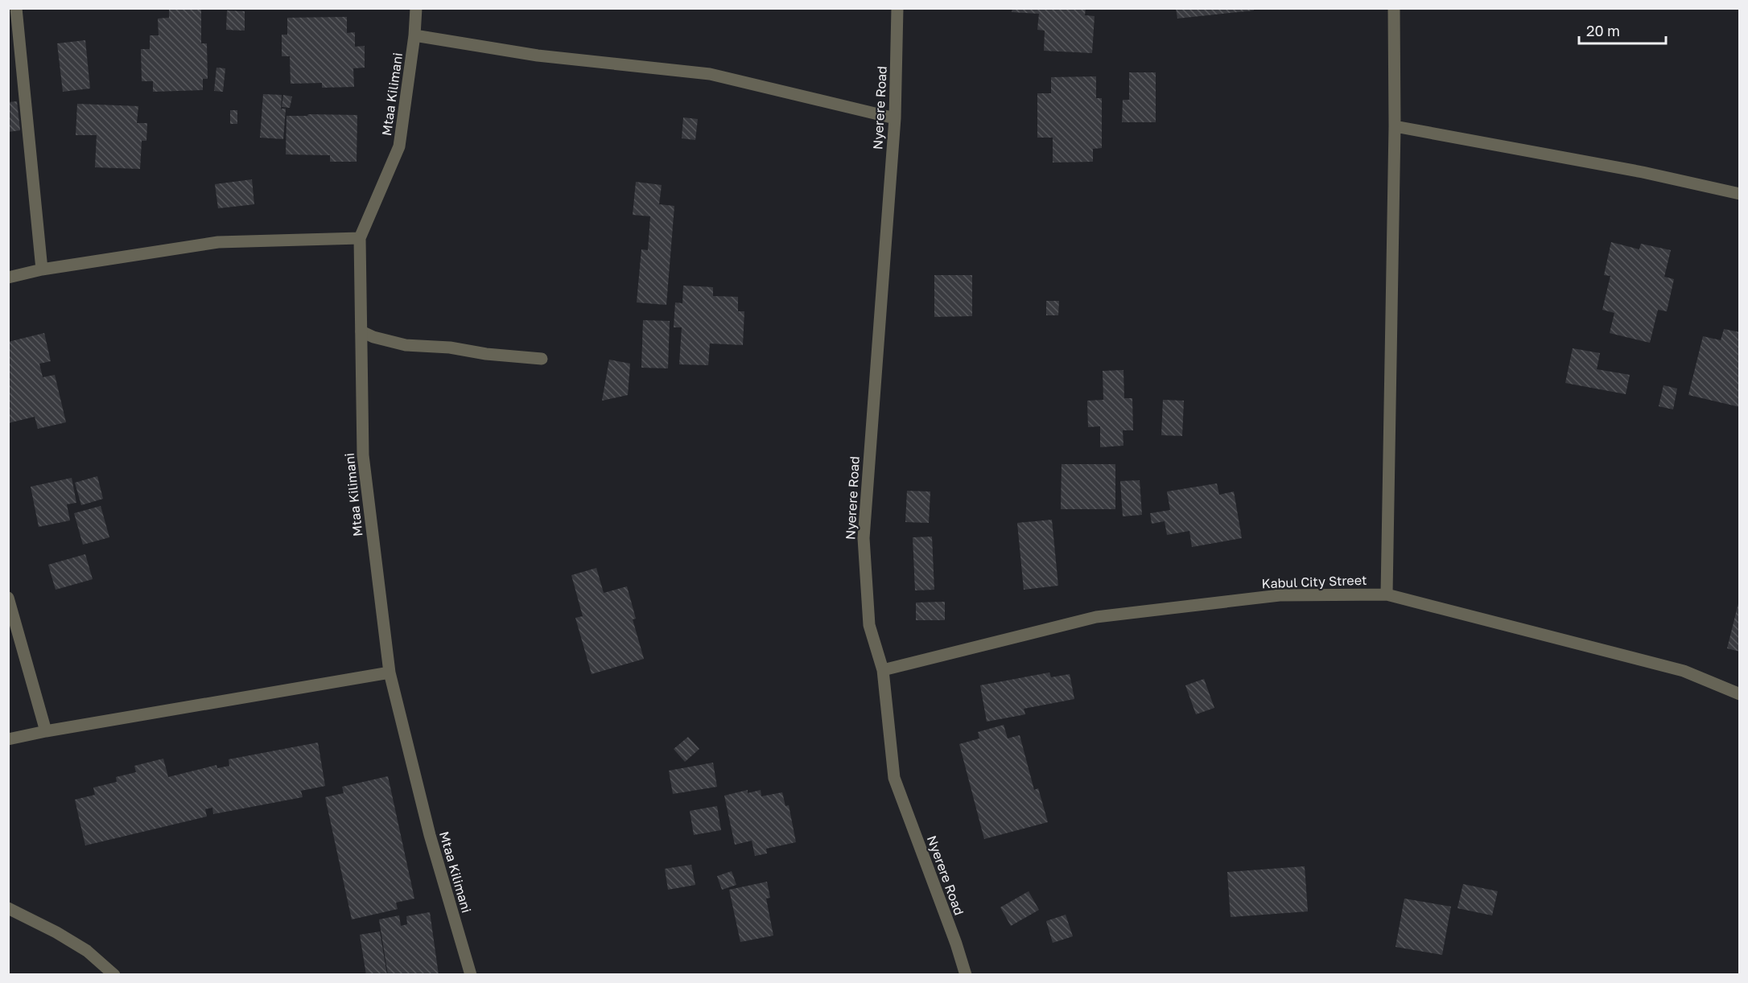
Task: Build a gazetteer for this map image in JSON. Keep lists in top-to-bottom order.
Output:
{
  "streets": {
    "street": ["Mtaa Kilimani", "Nyerere Road", "Kabul City Street"]
  },
  "crossings": [
    ["Nyerere Road", "Kabul City Street"]
  ],
  "scale_bar": "20 m"
}
